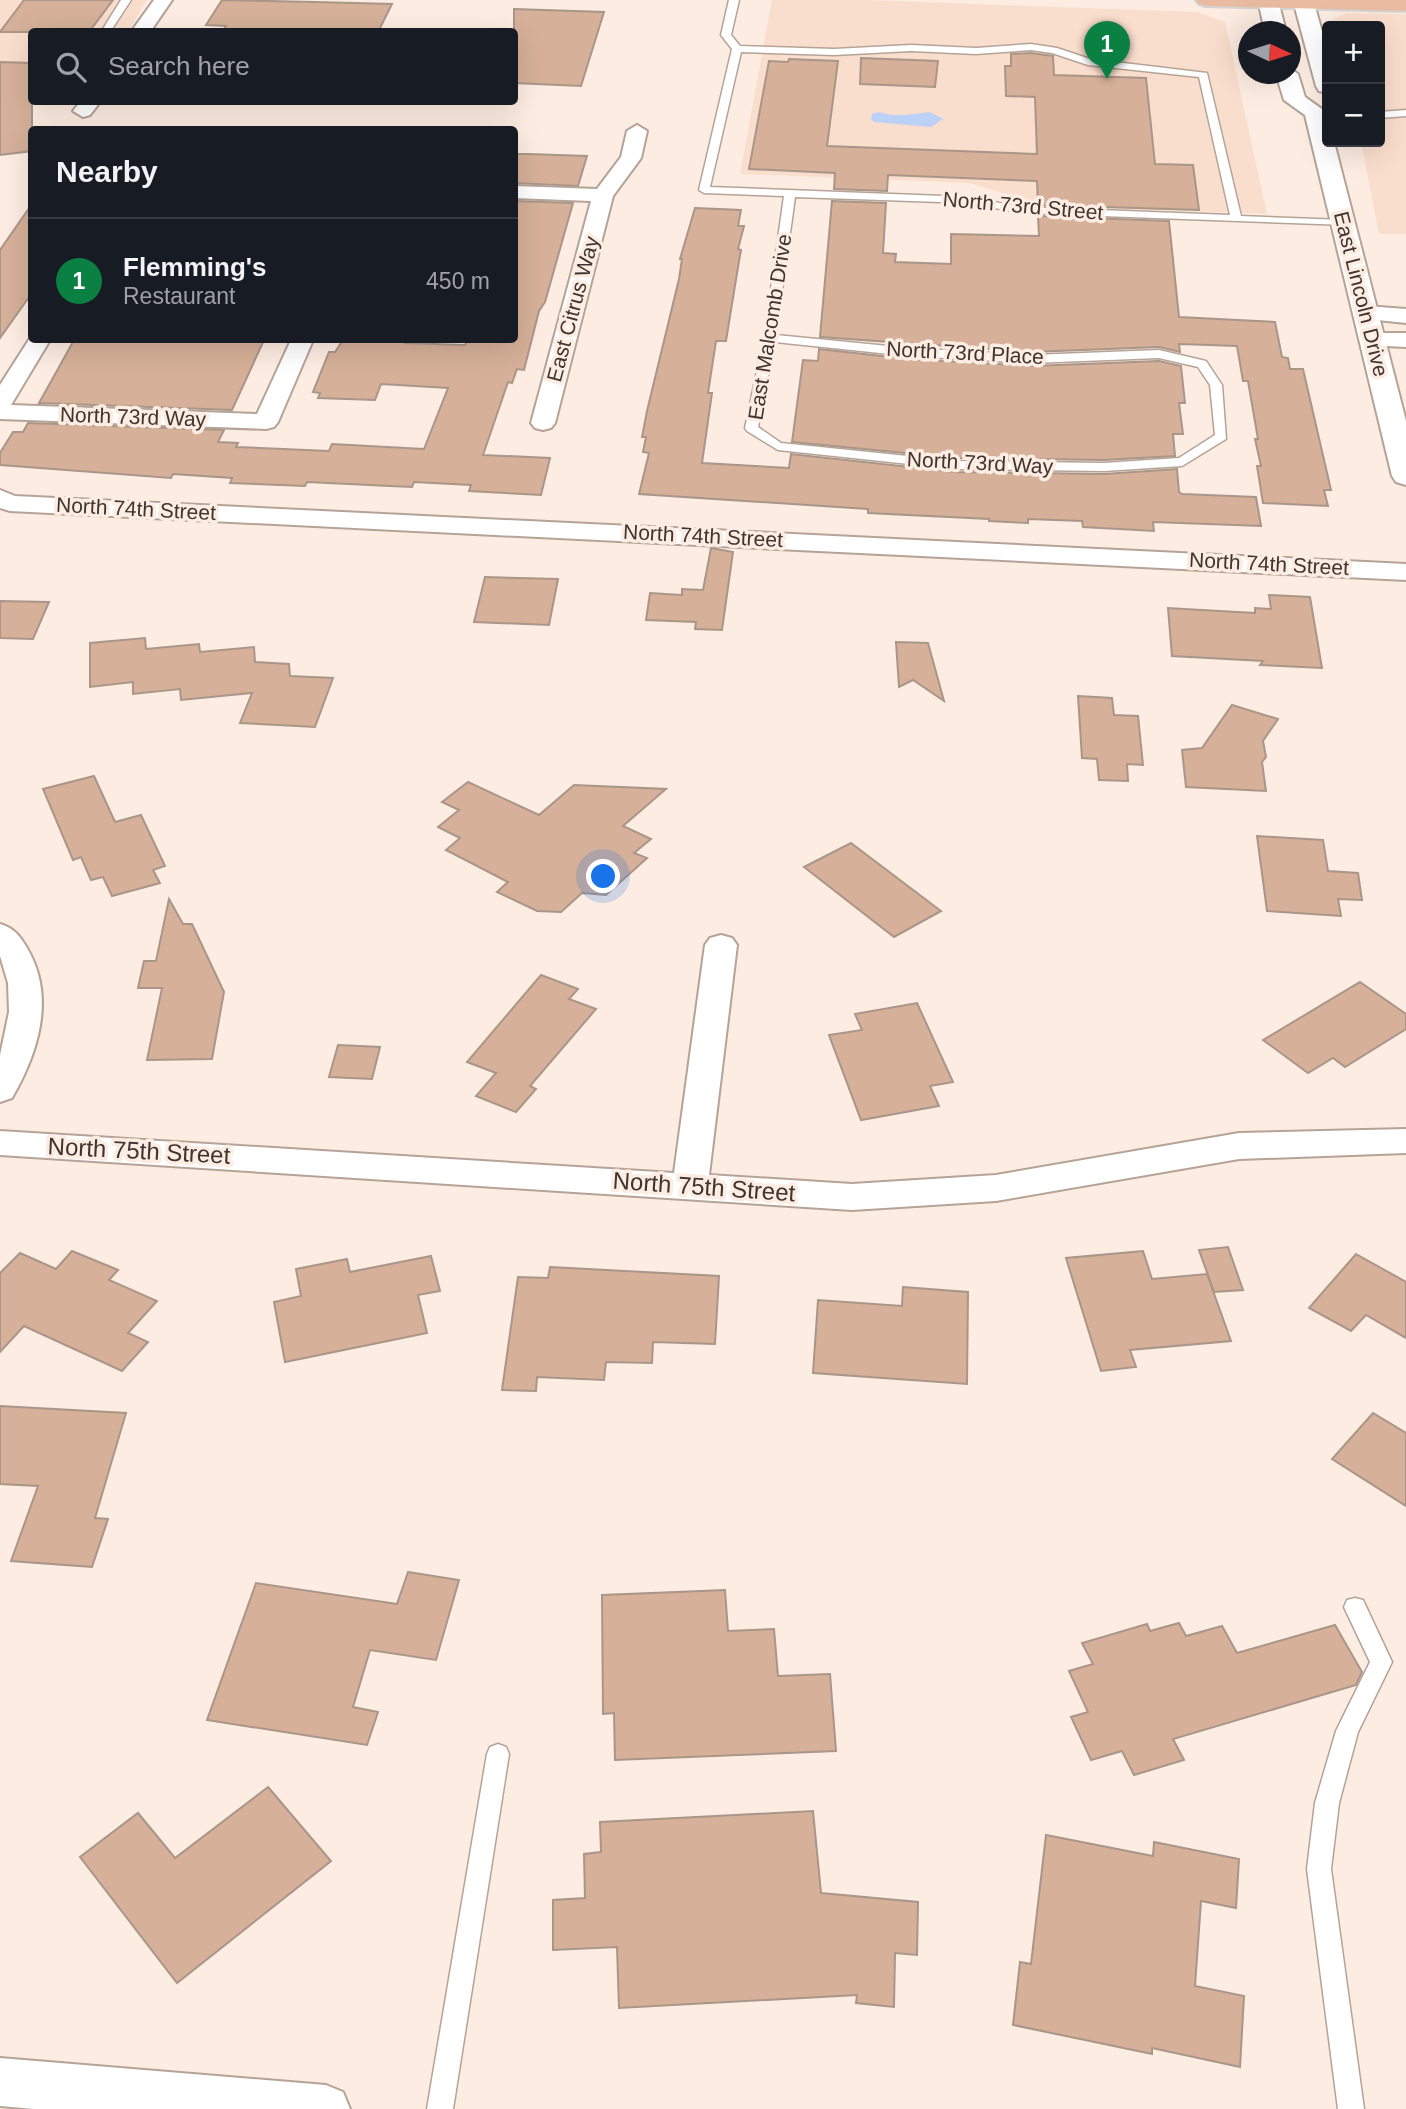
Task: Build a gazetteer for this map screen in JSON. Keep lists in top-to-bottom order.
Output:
{
  "streets": {
    "main road": ["East Lincoln Drive"],
    "street": [
      "East Citrus Way",
      "North 73rd Way",
      "North 74th Street",
      "North 75th Street"
    ],
    "lane": ["North 73rd Street", "East Malcomb Drive", "North 73rd Place"]
  },
  "crossings": [
    ["North 73rd Street", "East Lincoln Drive"],
    ["North 73rd Street", "East Malcomb Drive"],
    ["East Malcomb Drive", "North 73rd Place"],
    ["East Malcomb Drive", "North 73rd Way"],
    ["North 73rd Place", "North 73rd Way"]
  ],
  "north": "right",
  "page": {
    "map_buttons": ["+", "−"],
    "pins": "1",
    "search": "Search here",
    "heading": "Nearby",
    "list": [
      {
        "mark": "1",
        "name": "Flemming's",
        "note": "Restaurant",
        "value": "450 m"
      }
    ]
  }
}
